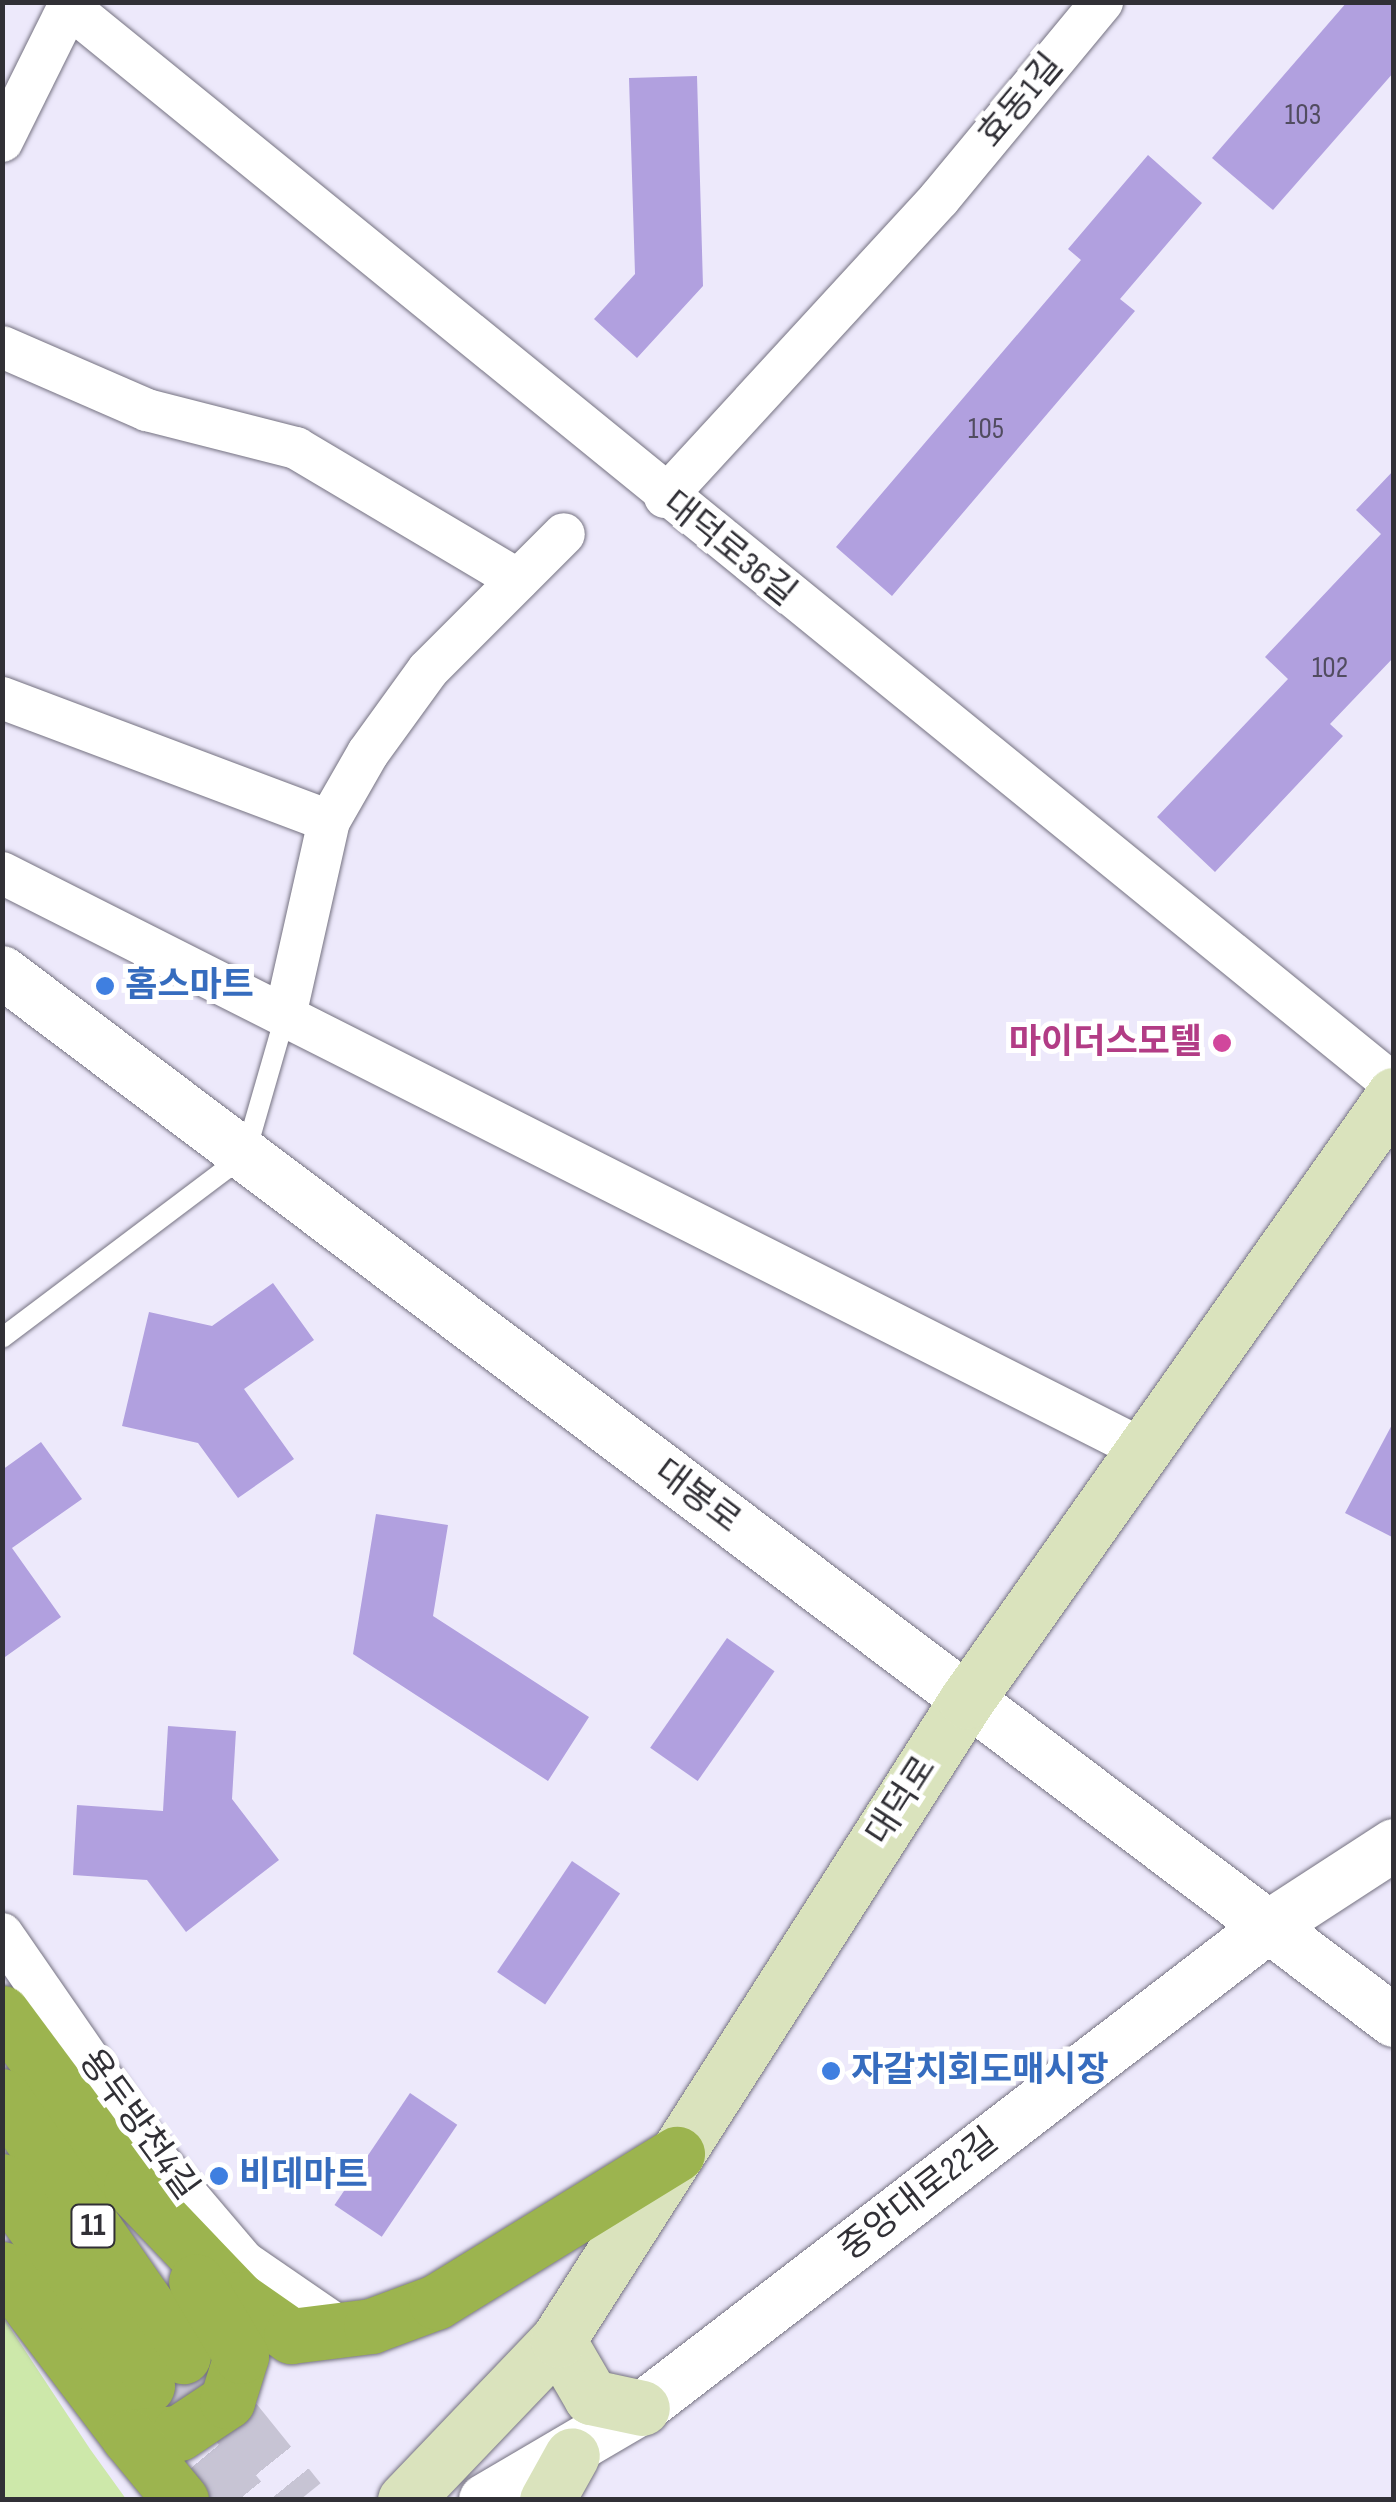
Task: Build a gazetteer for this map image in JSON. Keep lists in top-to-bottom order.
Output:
{
  "streets": {
    "highway": ["11"],
    "main road": ["대덕로"],
    "street": [
      "효동1길",
      "대덕로36길",
      "대봉로",
      "용두방천4길",
      "중앙대로22길"
    ]
  },
  "crossings": [
    ["효동1길", "대덕로36길"],
    ["대봉로", "대덕로"],
    ["대봉로", "중앙대로22길"]
  ],
  "places": [
    "홈스마트",
    "마이더스모텔",
    "자갈치회도매시장",
    "비데마트"
  ],
  "house_numbers": ["103", "105", "102"]
}
